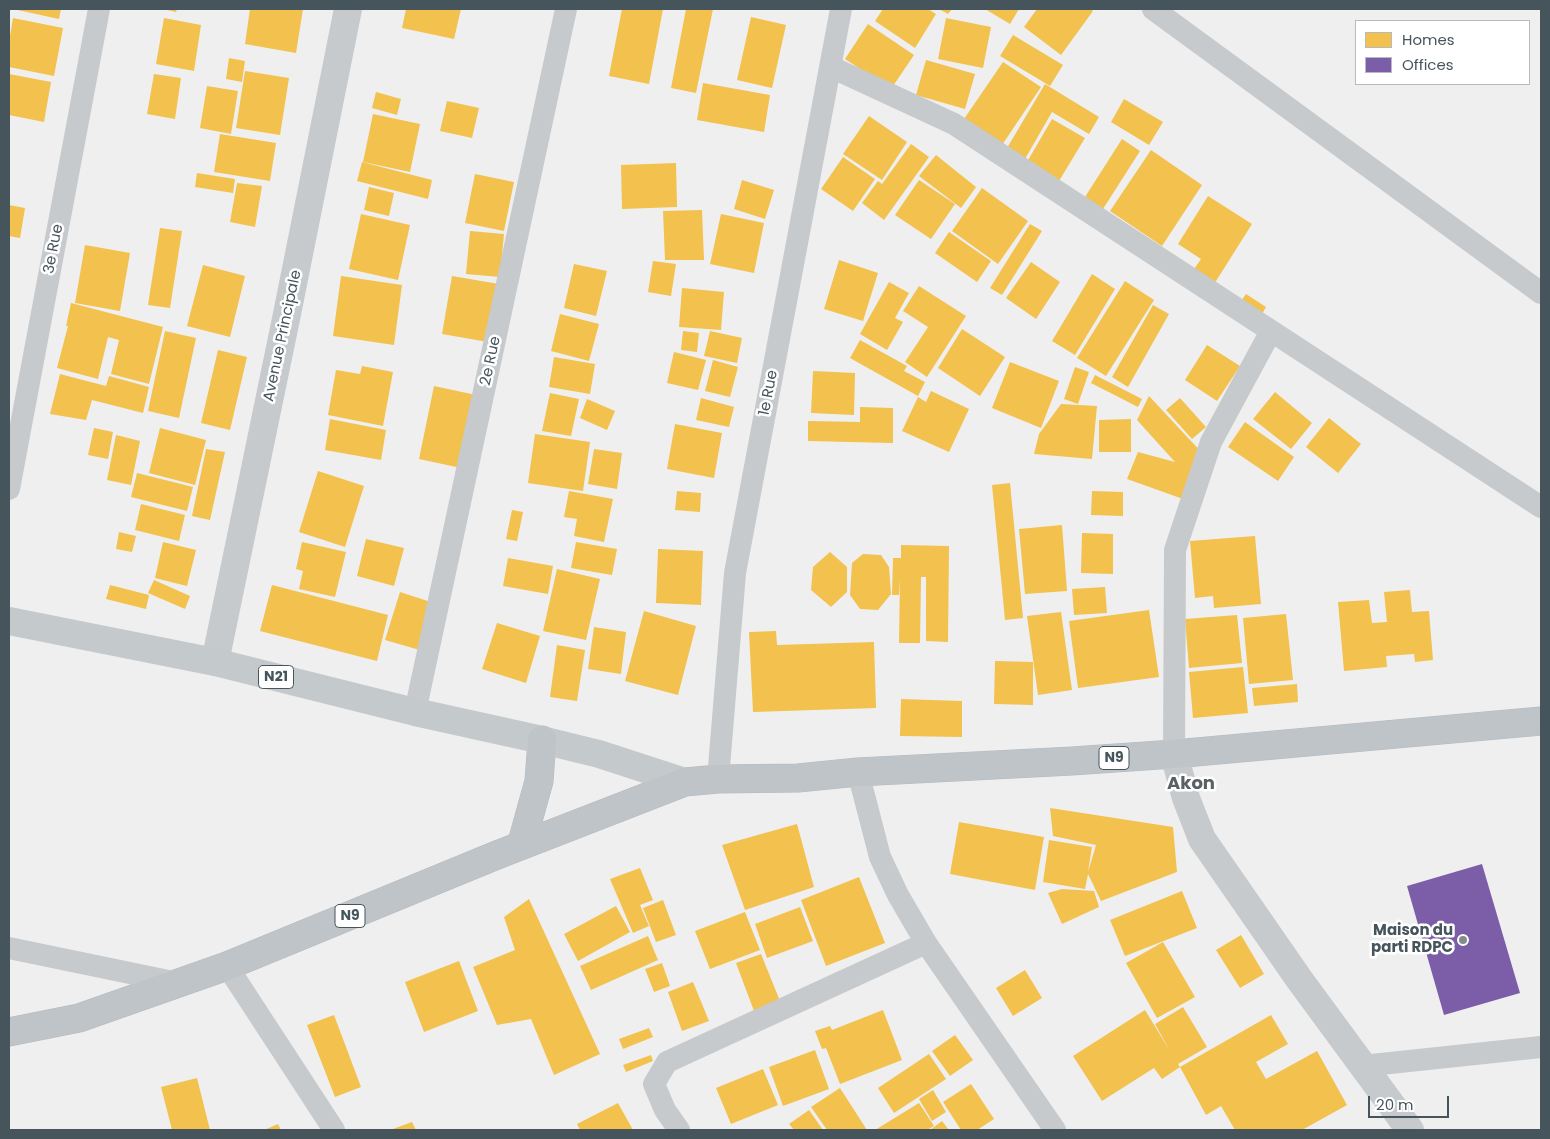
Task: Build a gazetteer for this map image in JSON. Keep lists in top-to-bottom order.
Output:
{
  "streets": {
    "highway": ["N9"],
    "main road": ["N21"],
    "street": [
      "3e Rue",
      "Avenue Principale",
      "2e Rue",
      "1e Rue"
    ]
  },
  "crossings": [
    ["Avenue Principale", "N21"],
    ["2e Rue", "N21"],
    ["1e Rue", "N9"],
    ["N21", "N9"]
  ],
  "districts": ["Akon"],
  "places": ["Maison du parti RDPC"],
  "legend": ["Homes", "Offices"],
  "scale_bar": "20 m"
}
